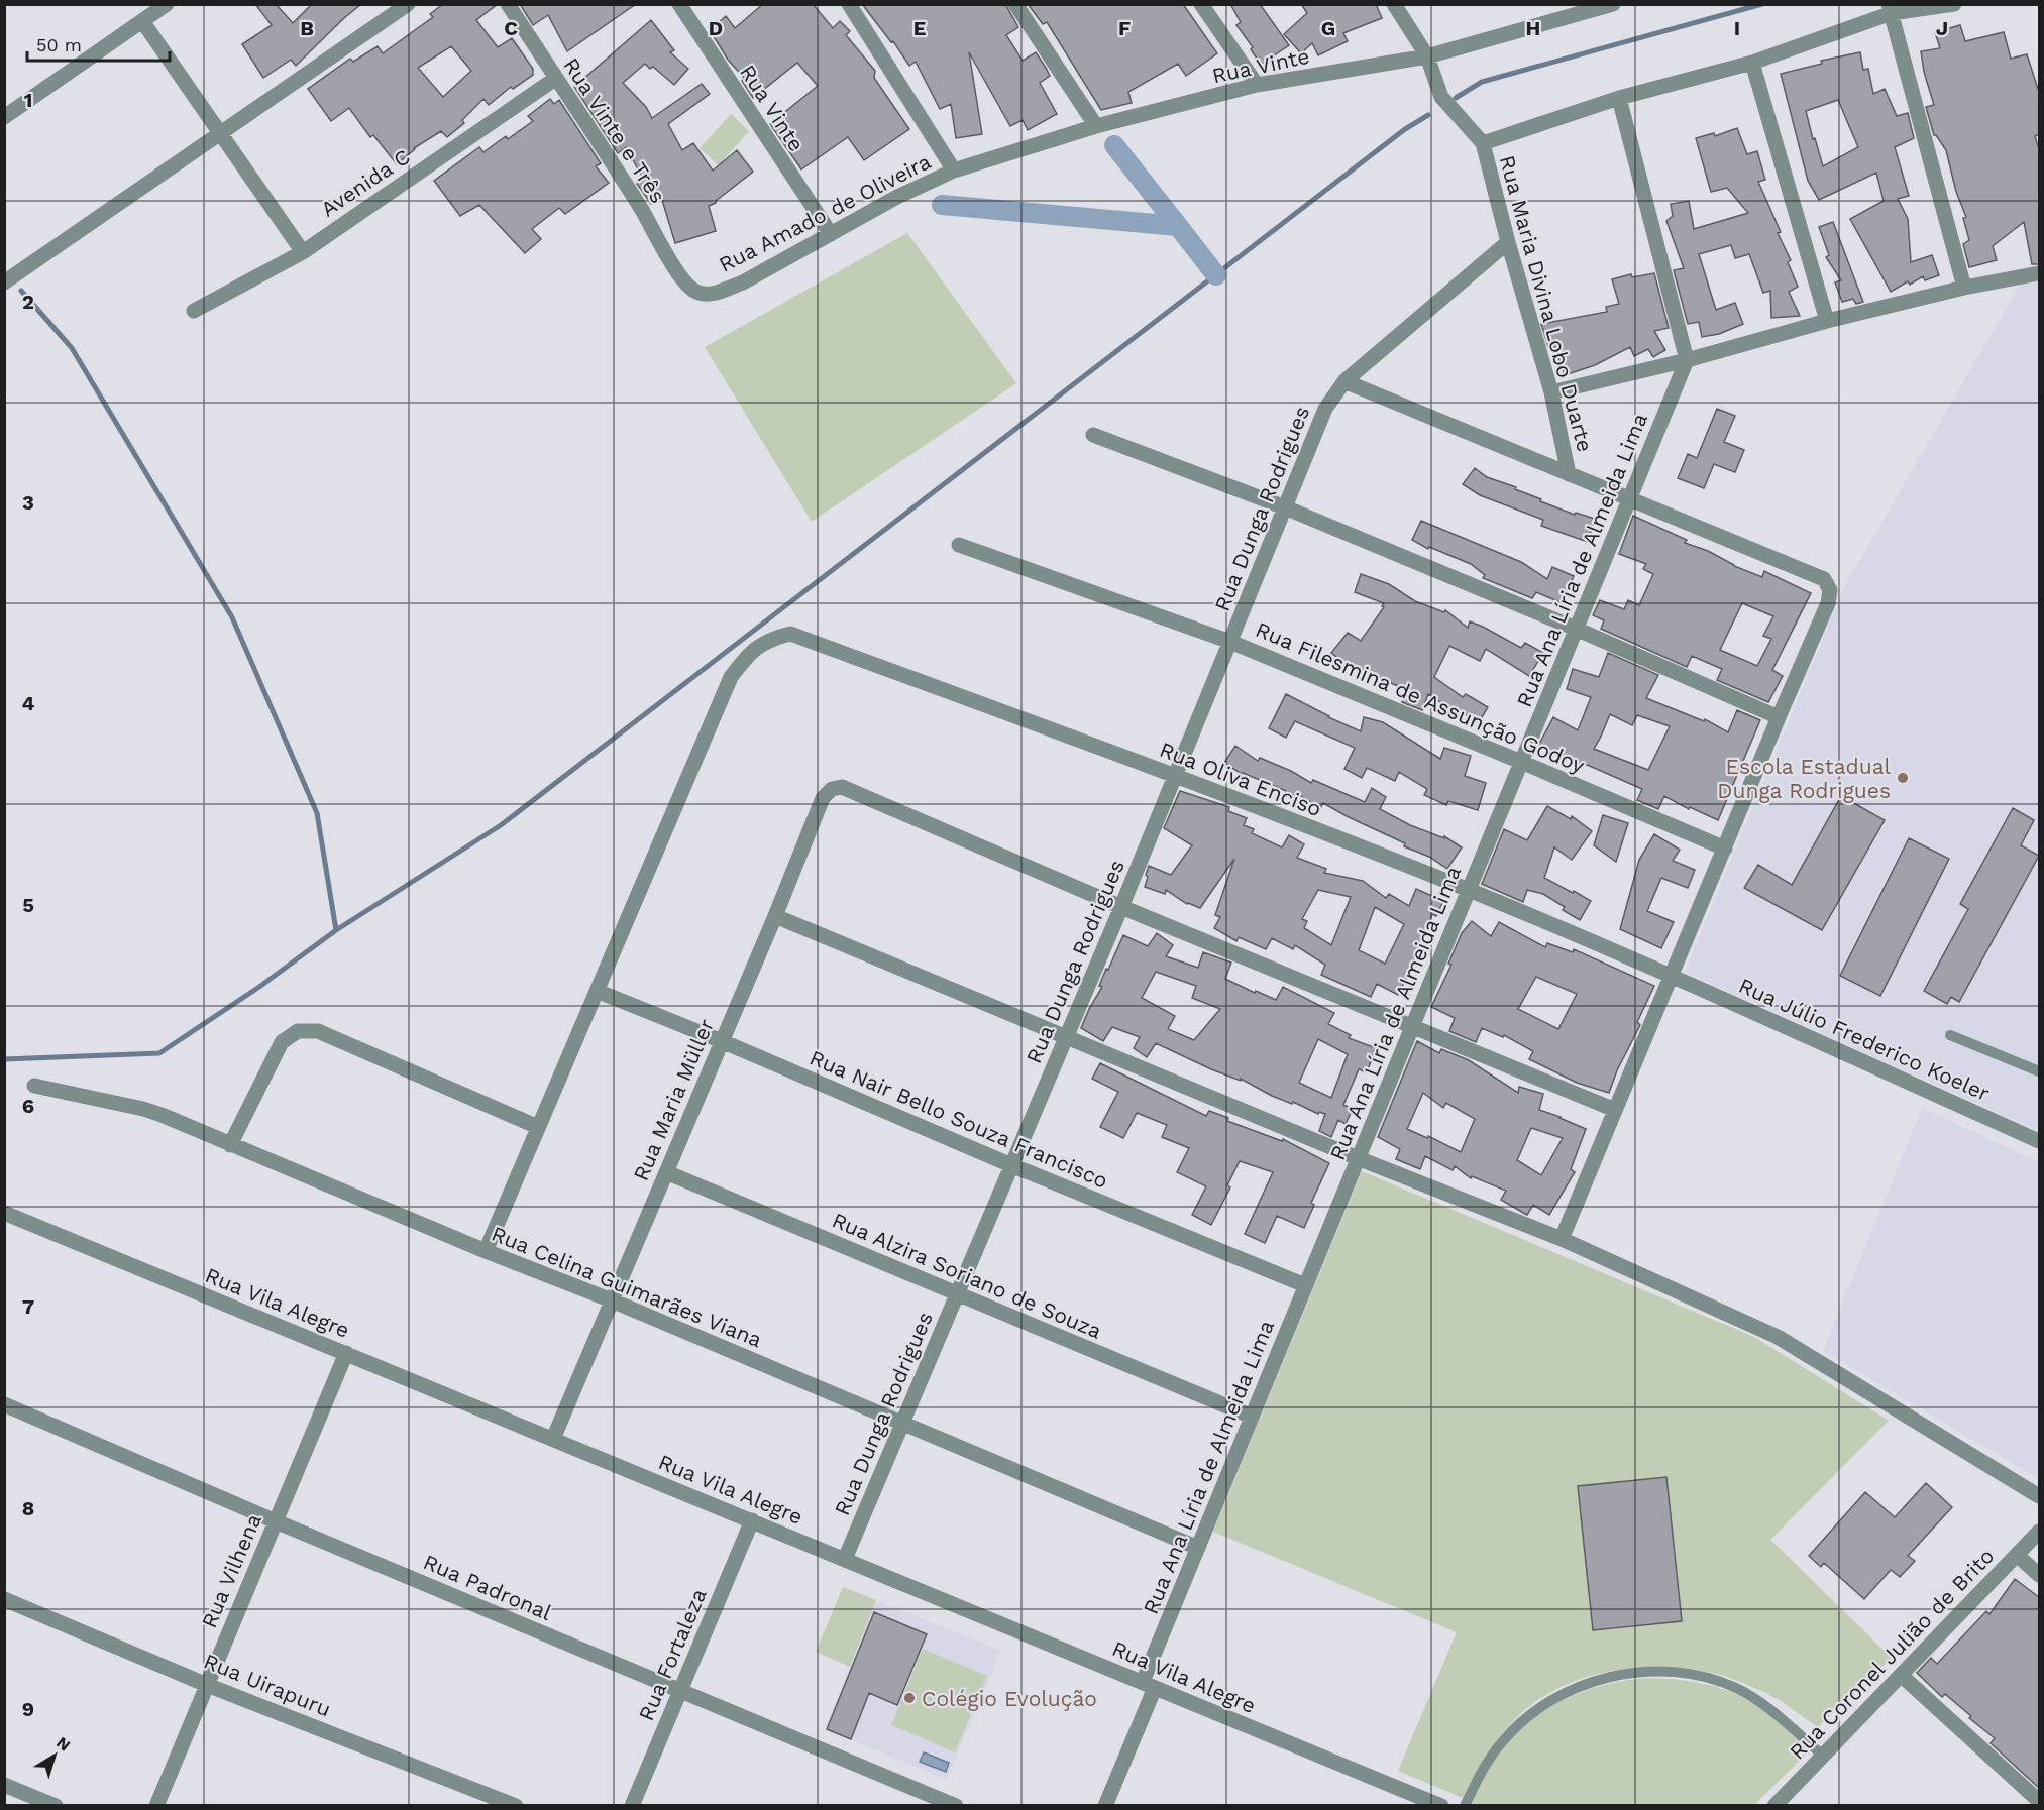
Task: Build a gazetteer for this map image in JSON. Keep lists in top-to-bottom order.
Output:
{
  "streets": {
    "street": [
      "Rua Vinte",
      "Rua Vinte e Três",
      "Avenida C",
      "Rua Amado de Oliveira",
      "Rua Maria Divina Lobo Duarte",
      "Rua Dunga Rodrigues",
      "Rua Ana Líria de Almeida Lima",
      "Rua Filesmina de Assunção Godoy",
      "Rua Oliva Enciso",
      "Rua Júlio Frederico Koeler",
      "Rua Maria Müller",
      "Rua Nair Bello Souza Francisco",
      "Rua Alzira Soriano de Souza",
      "Rua Celina Guimarães Viana",
      "Rua Vila Alegre",
      "Rua Vilhena",
      "Rua Padronal",
      "Rua Coronel Julião de Brito",
      "Rua Fortaleza",
      "Rua Uirapuru"
    ]
  },
  "crossings": [
    ["Rua Vinte", "Rua Amado de Oliveira"],
    ["Rua Vinte e Três", "Avenida C"],
    ["Rua Vinte e Três", "Rua Amado de Oliveira"],
    ["Rua Maria Divina Lobo Duarte", "Rua Dunga Rodrigues"],
    ["Rua Dunga Rodrigues", "Rua Filesmina de Assunção Godoy"],
    ["Rua Dunga Rodrigues", "Rua Oliva Enciso"],
    ["Rua Dunga Rodrigues", "Rua Maria Müller"],
    ["Rua Dunga Rodrigues", "Rua Nair Bello Souza Francisco"],
    ["Rua Dunga Rodrigues", "Rua Alzira Soriano de Souza"],
    ["Rua Dunga Rodrigues", "Rua Celina Guimarães Viana"],
    ["Rua Dunga Rodrigues", "Rua Vila Alegre"],
    ["Rua Ana Líria de Almeida Lima", "Rua Filesmina de Assunção Godoy"],
    ["Rua Ana Líria de Almeida Lima", "Rua Oliva Enciso"],
    ["Rua Ana Líria de Almeida Lima", "Rua Nair Bello Souza Francisco"],
    ["Rua Ana Líria de Almeida Lima", "Rua Alzira Soriano de Souza"],
    ["Rua Ana Líria de Almeida Lima", "Rua Celina Guimarães Viana"],
    ["Rua Ana Líria de Almeida Lima", "Rua Vila Alegre"],
    ["Rua Oliva Enciso", "Rua Júlio Frederico Koeler"],
    ["Rua Oliva Enciso", "Rua Nair Bello Souza Francisco"],
    ["Rua Maria Müller", "Rua Nair Bello Souza Francisco"],
    ["Rua Maria Müller", "Rua Alzira Soriano de Souza"],
    ["Rua Maria Müller", "Rua Celina Guimarães Viana"],
    ["Rua Maria Müller", "Rua Vila Alegre"],
    ["Rua Vila Alegre", "Rua Vilhena"],
    ["Rua Vila Alegre", "Rua Fortaleza"],
    ["Rua Vilhena", "Rua Padronal"],
    ["Rua Vilhena", "Rua Uirapuru"],
    ["Rua Padronal", "Rua Fortaleza"]
  ],
  "places": ["Escola Estadual Dunga Rodrigues", "Colégio Evolução"],
  "scale_bar": "50 m",
  "north": "top right",
  "grid": {
    "columns": [
      "B",
      "C",
      "D",
      "E",
      "F",
      "G",
      "H",
      "I",
      "J"
    ],
    "rows": [
      "1",
      "2",
      "3",
      "4",
      "5",
      "6",
      "7",
      "8",
      "9"
    ]
  }
}
